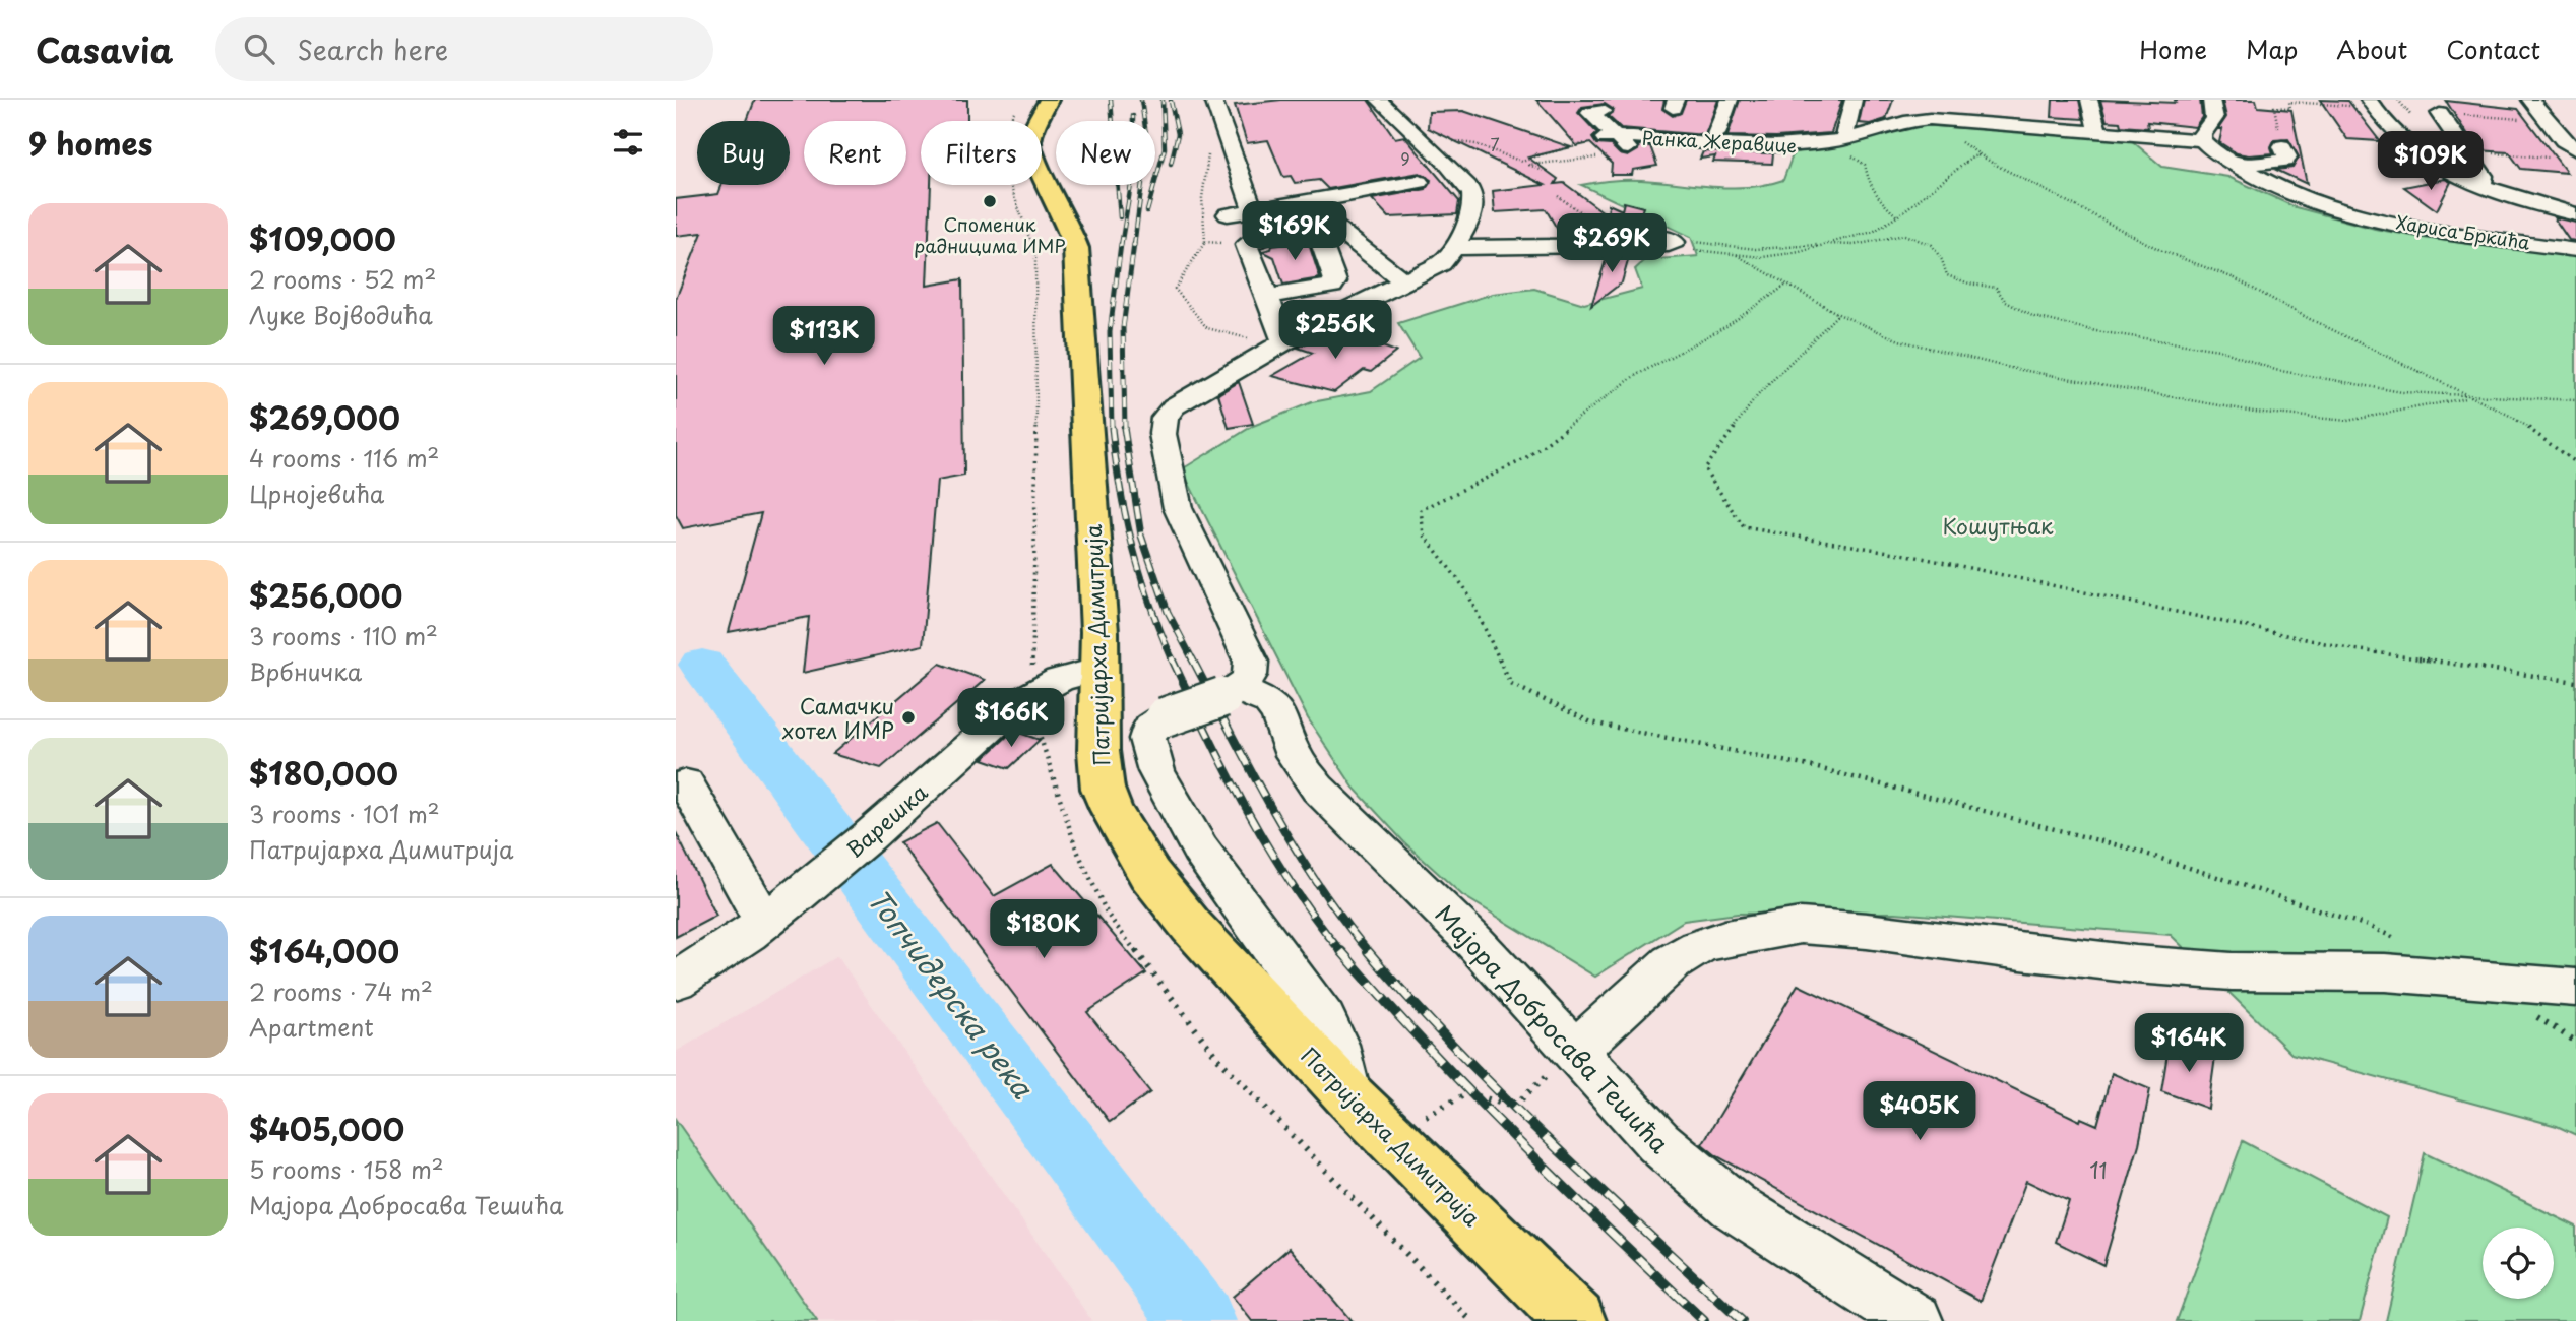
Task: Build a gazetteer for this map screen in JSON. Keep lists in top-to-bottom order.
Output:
{
  "streets": {
    "main road": ["Патријарха Димитрија"],
    "street": [
      "Ранка Жеравице",
      "Хариса Бркића",
      "Варешка",
      "Мајора Добросава Тешића"
    ]
  },
  "crossings": [
    ["Ранка Жеравице", "Хариса Бркића"],
    ["Патријарха Димитрија", "Варешка"]
  ],
  "water": ["Топчидерска река"],
  "parks": ["Кошутњак"],
  "places": ["Споменик радницима ИМР", "Самачки хотел ИМР"],
  "house_numbers": ["7", "9", "11"],
  "page": {
    "header": "Casavia",
    "search": "Search here",
    "nav": [
      "Home",
      "Map",
      "About",
      "Contact"
    ],
    "heading": "9 homes",
    "chip": [
      "Buy",
      "Rent",
      "Filters",
      "New"
    ],
    "price": [
      "$109K",
      "$169K",
      "$269K",
      "$256K",
      "$113K",
      "$166K",
      "$180K",
      "$164K",
      "$405K"
    ],
    "list": [
      {
        "name": "$109,000",
        "note": "2 rooms · 52 m² · Луке Војводића"
      },
      {
        "name": "$269,000",
        "note": "4 rooms · 116 m² · Црнојевића"
      },
      {
        "name": "$256,000",
        "note": "3 rooms · 110 m² · Врбничка"
      },
      {
        "name": "$180,000",
        "note": "3 rooms · 101 m² · Патријарха Димитрија"
      },
      {
        "name": "$164,000",
        "note": "2 rooms · 74 m² · Apartment"
      },
      {
        "name": "$405,000",
        "note": "5 rooms · 158 m² · Мајора Добросава Тешића"
      }
    ]
  }
}
